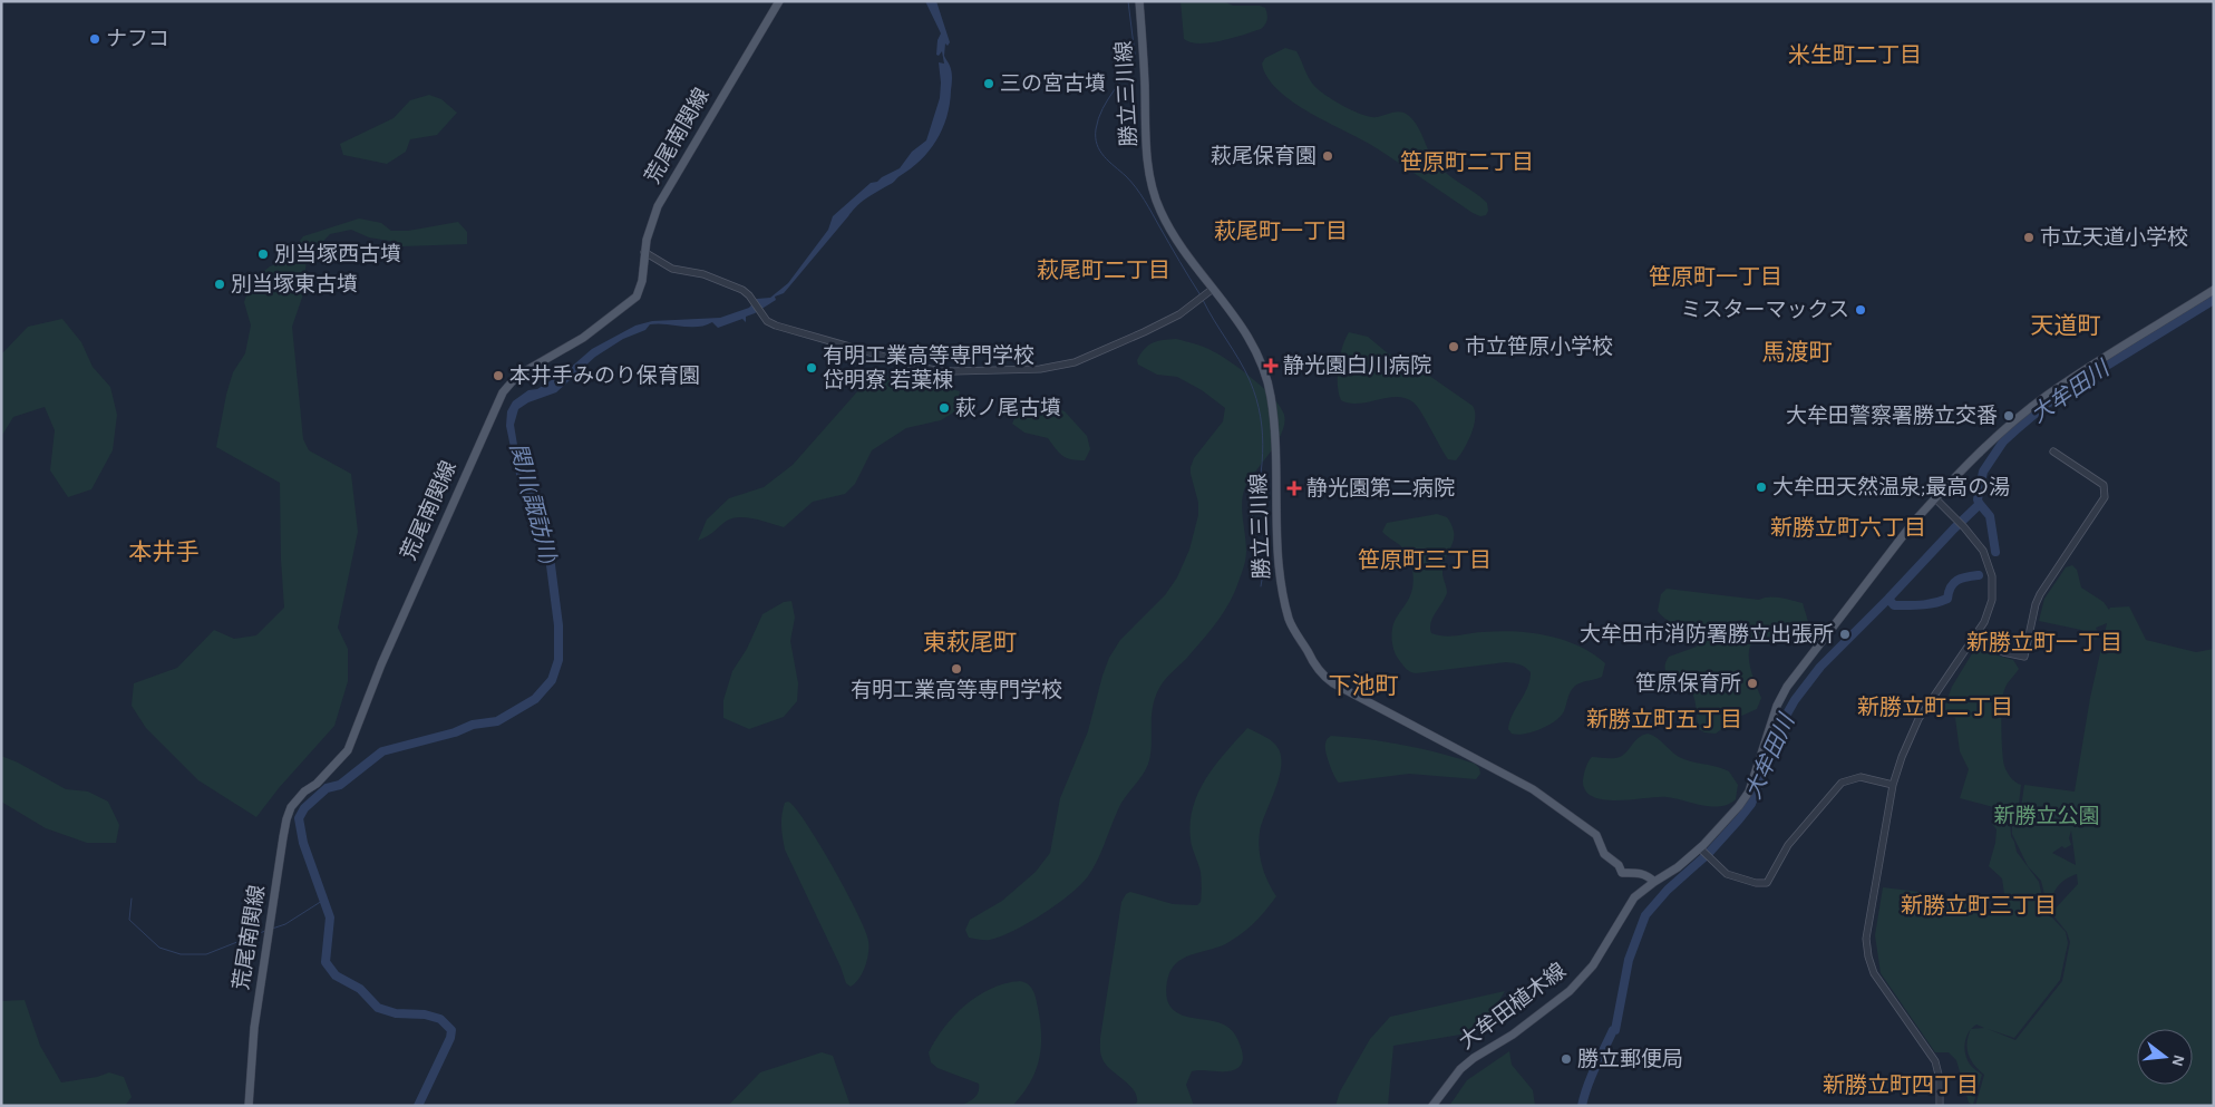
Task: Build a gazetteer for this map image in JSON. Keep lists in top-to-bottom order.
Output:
{
  "streets": {
    "main road": ["勝立三川線", "荒尾南関線", "大牟田植木線"]
  },
  "crossings": [
    ["勝立三川線", "大牟田植木線"]
  ],
  "districts": [
    "米生町二丁目",
    "笹原町二丁目",
    "萩尾町一丁目",
    "萩尾町二丁目",
    "笹原町一丁目",
    "天道町",
    "馬渡町",
    "新勝立町六丁目",
    "本井手",
    "笹原町三丁目",
    "東萩尾町",
    "新勝立町一丁目",
    "下池町",
    "新勝立町二丁目",
    "新勝立町五丁目",
    "新勝立町三丁目",
    "新勝立町四丁目"
  ],
  "water": ["大牟田川", "関川(諏訪川)"],
  "parks": ["新勝立公園"],
  "places": {
    "other": [
      "ナフコ",
      "三の宮古墳",
      "萩尾保育園",
      "市立天道小学校",
      "別当塚西古墳",
      "別当塚東古墳",
      "ミスターマックス",
      "市立笹原小学校",
      "有明工業高等専門学校 岱明寮 若葉棟",
      "本井手みのり保育園",
      "萩ノ尾古墳",
      "大牟田警察署勝立交番",
      "大牟田天然温泉;最高の湯",
      "大牟田市消防署勝立出張所",
      "有明工業高等専門学校",
      "笹原保育所",
      "勝立郵便局"
    ],
    "health": ["静光園白川病院", "静光園第二病院"]
  },
  "north": "right"
}
